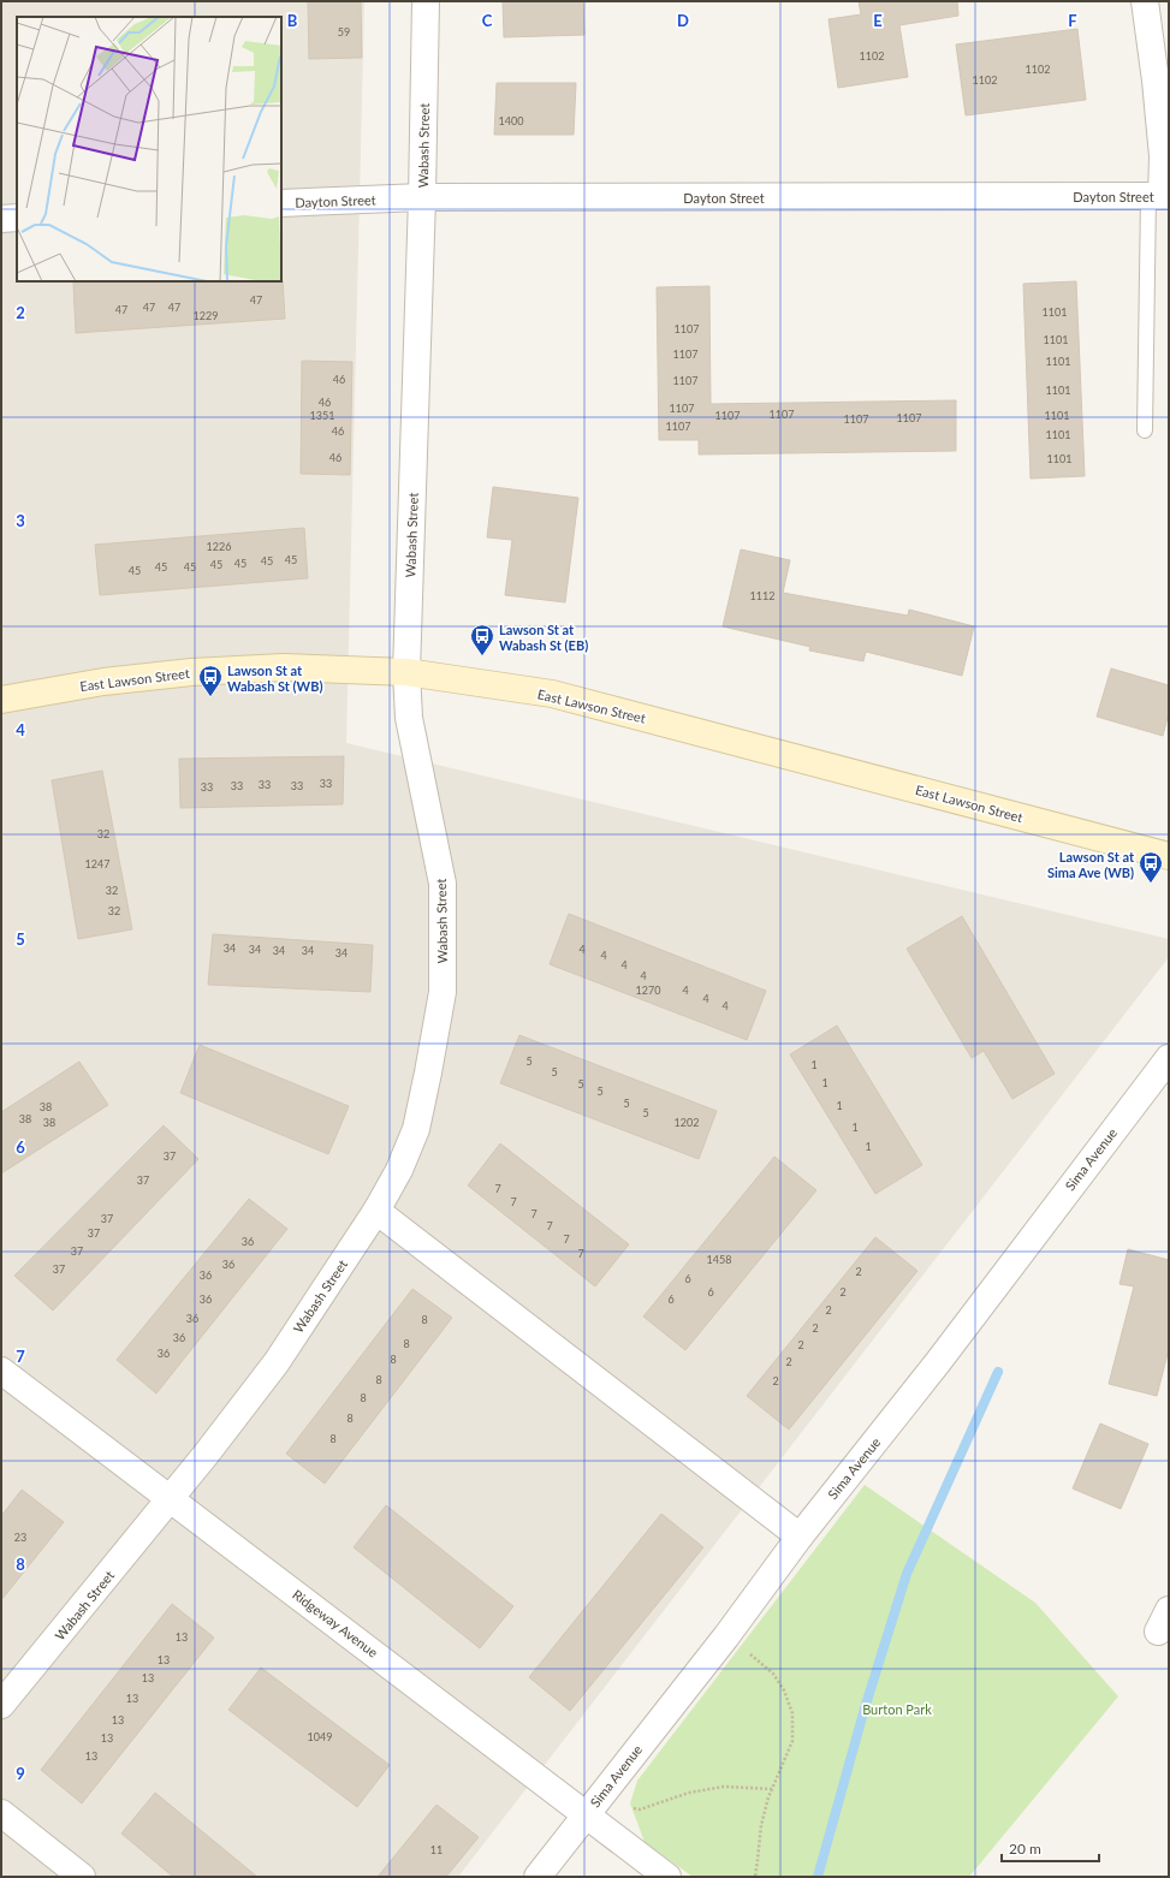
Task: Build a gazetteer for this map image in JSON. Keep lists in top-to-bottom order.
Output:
{
  "streets": {
    "street": [
      "Wabash Street",
      "Dayton Street",
      "East Lawson Street",
      "Sima Avenue",
      "Ridgeway Avenue"
    ]
  },
  "crossings": [
    ["Wabash Street", "Dayton Street"],
    ["Wabash Street", "East Lawson Street"],
    ["Wabash Street", "Ridgeway Avenue"],
    ["Sima Avenue", "Ridgeway Avenue"]
  ],
  "parks": ["Burton Park"],
  "places": {
    "bus stop": ["Lawson St at Wabash St (EB)", "Lawson St at Wabash St (WB)", "Lawson St at Sima Ave (WB)"]
  },
  "house_numbers": [
    "59",
    "1102",
    "1102",
    "1102",
    "1400",
    "47",
    "47",
    "47",
    "47",
    "1101",
    "1229",
    "1107",
    "1101",
    "1107",
    "1101",
    "46",
    "1107",
    "1101",
    "46",
    "1107",
    "1107",
    "1351",
    "1107",
    "1101",
    "1107",
    "1107",
    "1107",
    "46",
    "1101",
    "46",
    "1101",
    "1226",
    "45",
    "45",
    "45",
    "45",
    "45",
    "45",
    "45",
    "1112",
    "33",
    "33",
    "33",
    "33",
    "33",
    "32",
    "1247",
    "32",
    "32",
    "34",
    "34",
    "4",
    "34",
    "34",
    "34",
    "4",
    "4",
    "4",
    "1270",
    "4",
    "4",
    "4",
    "5",
    "1",
    "5",
    "1",
    "5",
    "5",
    "5",
    "1",
    "38",
    "5",
    "38",
    "38",
    "1202",
    "1",
    "1",
    "37",
    "37",
    "7",
    "7",
    "7",
    "37",
    "7",
    "37",
    "7",
    "36",
    "37",
    "7",
    "1458",
    "36",
    "37",
    "2",
    "36",
    "6",
    "6",
    "2",
    "36",
    "6",
    "2",
    "36",
    "8",
    "2",
    "36",
    "8",
    "2",
    "36",
    "8",
    "2",
    "8",
    "2",
    "8",
    "8",
    "8",
    "23",
    "13",
    "13",
    "13",
    "13",
    "13",
    "1049",
    "13",
    "13",
    "11"
  ],
  "scale_bar": "20 m",
  "grid": {
    "columns": [
      "B",
      "C",
      "D",
      "E",
      "F"
    ],
    "rows": [
      "2",
      "3",
      "4",
      "5",
      "6",
      "7",
      "8",
      "9"
    ]
  }
}
